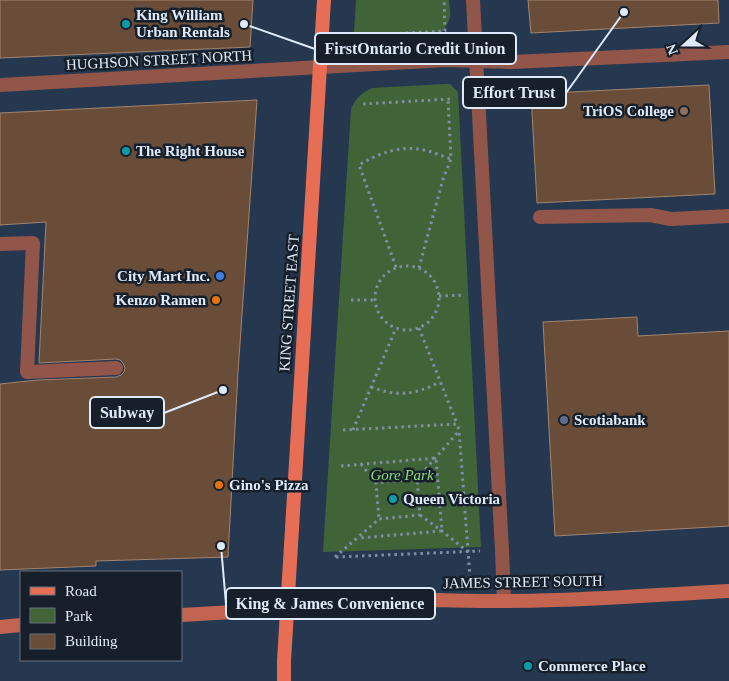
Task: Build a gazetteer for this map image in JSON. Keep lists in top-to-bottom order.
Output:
{
  "streets": {
    "main road": ["KING STREET EAST", "JAMES STREET SOUTH"],
    "street": ["HUGHSON STREET NORTH"]
  },
  "crossings": [
    ["HUGHSON STREET NORTH", "KING STREET EAST"],
    ["KING STREET EAST", "JAMES STREET SOUTH"]
  ],
  "parks": ["Gore Park"],
  "places": [
    "Effort Trust",
    "King William Urban Rentals",
    "FirstOntario Credit Union",
    "TriOS College",
    "The Right House",
    "City Mart Inc.",
    "Kenzo Ramen",
    "Subway",
    "Scotiabank",
    "Gino's Pizza",
    "Queen Victoria",
    "King & James Convenience",
    "Commerce Place"
  ],
  "legend": ["Road", "Park", "Building"],
  "north": "left"
}
